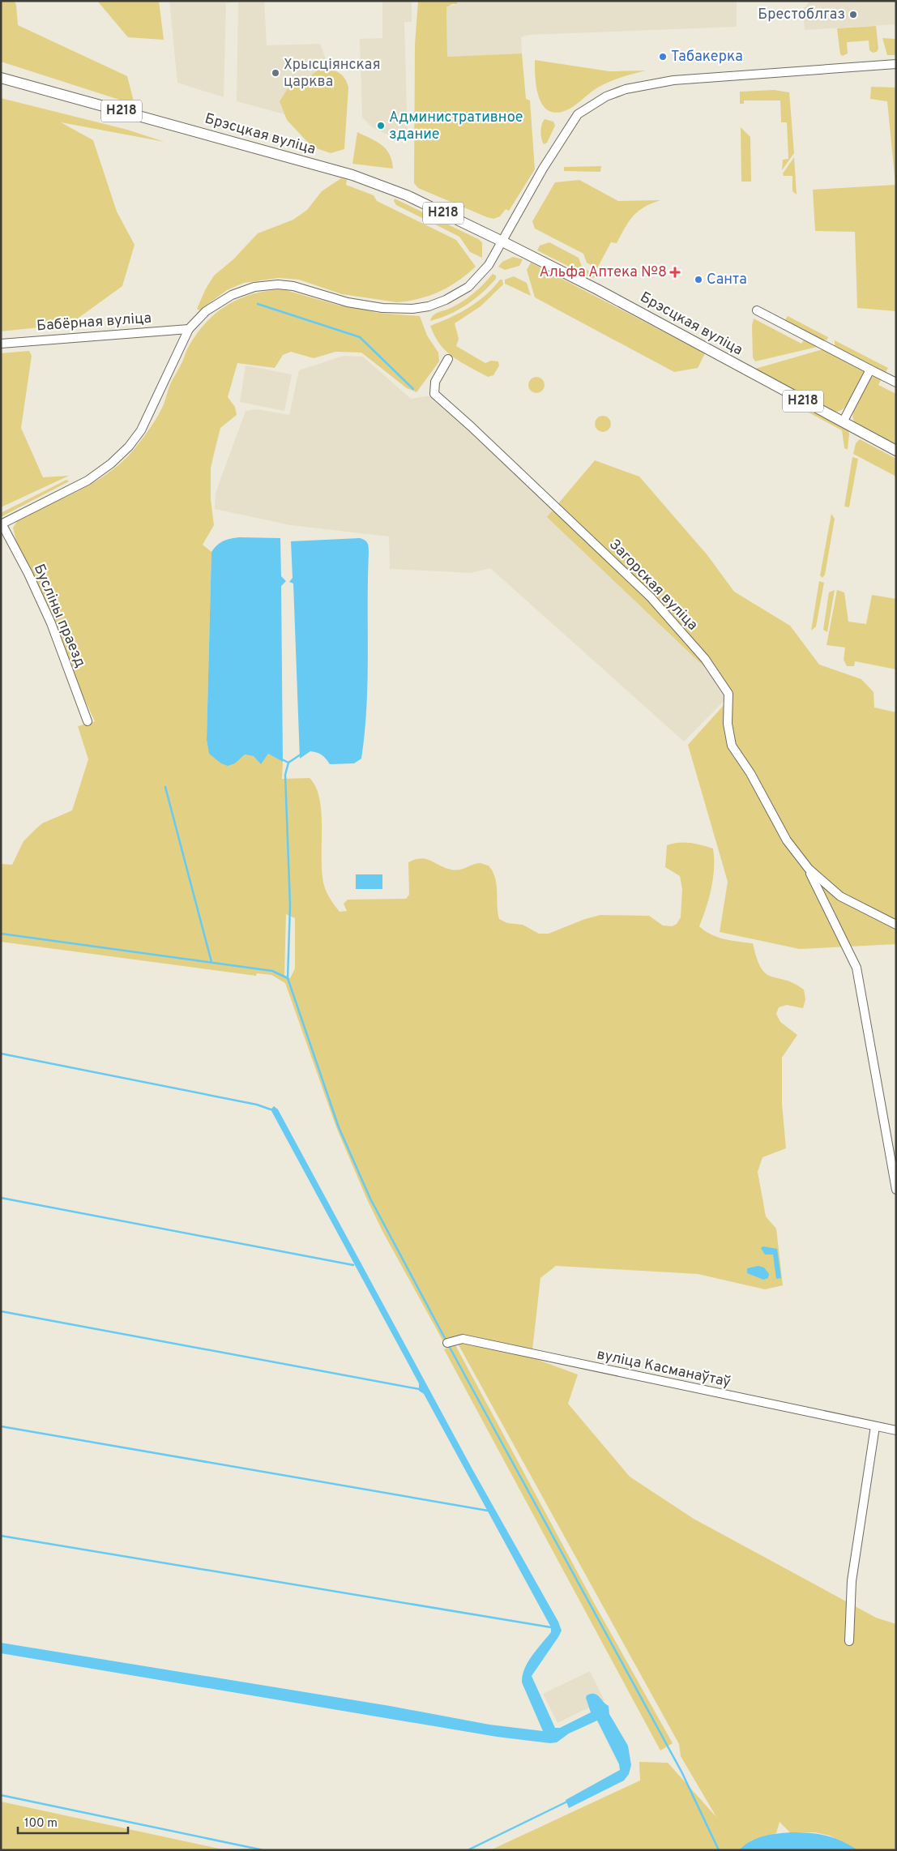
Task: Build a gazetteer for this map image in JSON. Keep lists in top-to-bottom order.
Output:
{
  "streets": {
    "main road": ["Н218", "Брэсцкая вуліца"],
    "street": [
      "Бабёрная вуліца",
      "Загорская вуліца",
      "Бусліны праезд",
      "вуліца Касманаўтаў"
    ]
  },
  "places": {
    "other": [
      "Брестоблгаз",
      "Табакерка",
      "Хрысціянская царква",
      "Административное здание",
      "Санта"
    ],
    "health": ["Альфа Аптека №8"]
  },
  "scale_bar": "100 m"
}
